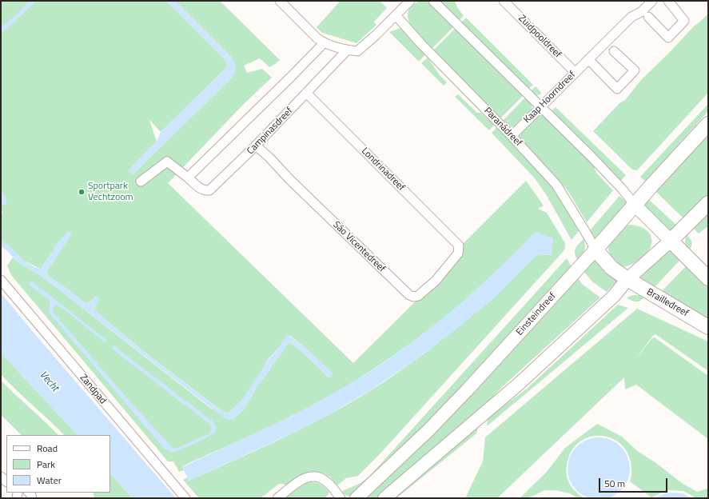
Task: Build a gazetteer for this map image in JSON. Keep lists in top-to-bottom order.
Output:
{
  "streets": {
    "main road": ["Brailledreef", "Einsteindreef"],
    "street": [
      "Zuidpooldreef",
      "Kaap Hoorndreef",
      "Paranádreef",
      "Campinasdreef",
      "Londrinadreef",
      "Sáo Vicentedreef",
      "Zandpad"
    ]
  },
  "crossings": [
    ["Zuidpooldreef", "Kaap Hoorndreef"],
    ["Kaap Hoorndreef", "Paranádreef"],
    ["Paranádreef", "Brailledreef"],
    ["Paranádreef", "Einsteindreef"],
    ["Campinasdreef", "Londrinadreef"],
    ["Campinasdreef", "Sáo Vicentedreef"],
    ["Londrinadreef", "Sáo Vicentedreef"],
    ["Brailledreef", "Einsteindreef"]
  ],
  "water": ["Vecht"],
  "places": ["Sportpark Vechtzoom"],
  "legend": ["Road", "Park", "Water"],
  "scale_bar": "50 m"
}
